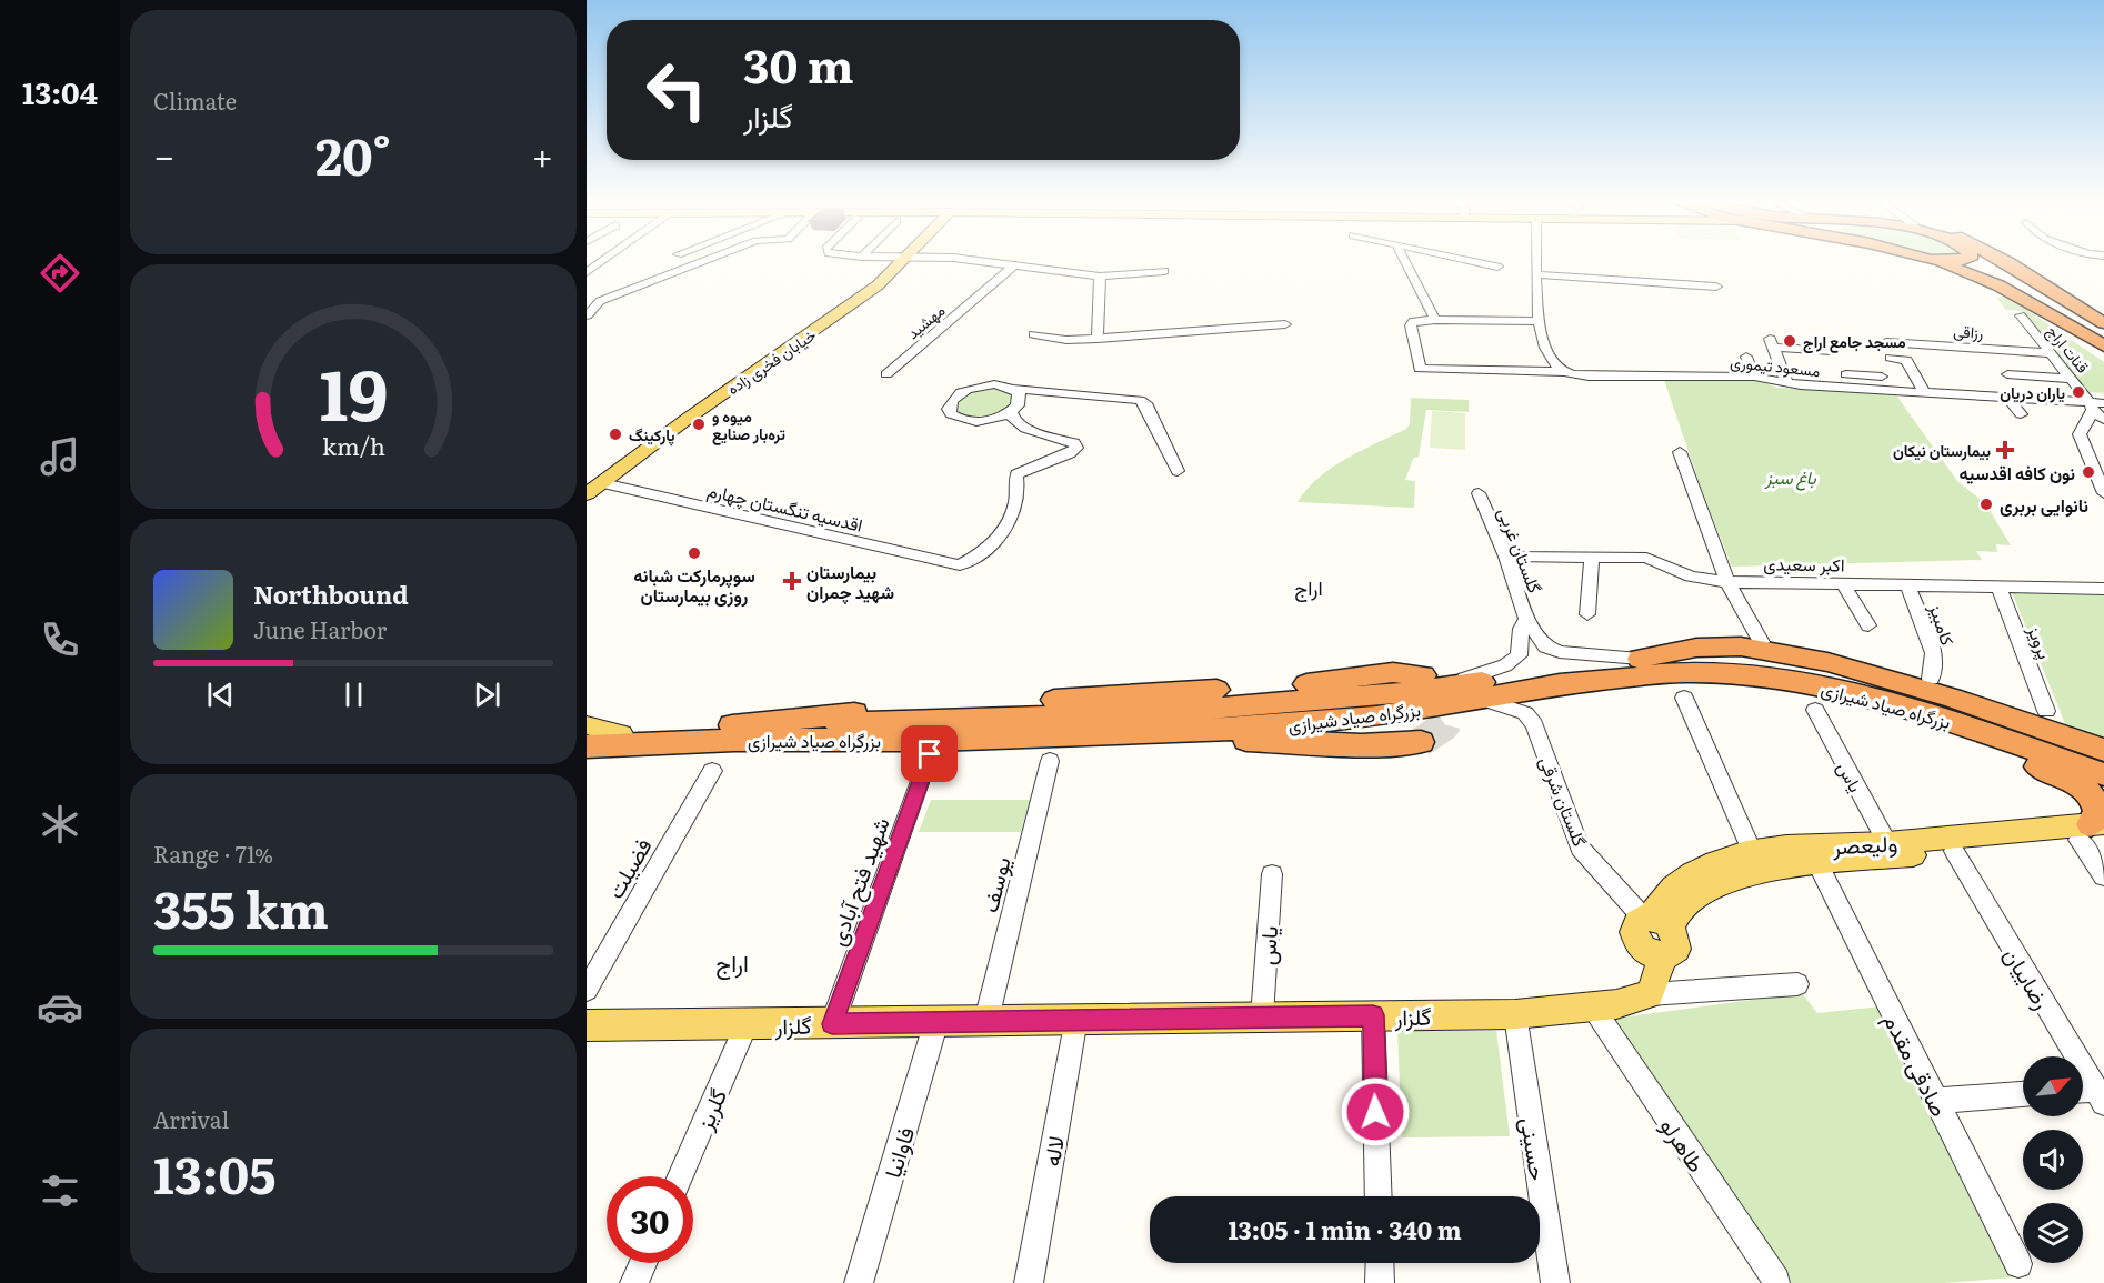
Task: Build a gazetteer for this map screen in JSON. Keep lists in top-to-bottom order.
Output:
{
  "streets": {
    "highway": ["بزرگراه صیاد شیرازی"],
    "main road": ["خیابان فخری زاده", "ولیعصر", "گلزار"],
    "street": [
      "مهشید",
      "رزاقی",
      "قنات اراج",
      "مسعود تیموری",
      "اقدسیه تنگستان چهارم",
      "گلستان غربی",
      "اکبر سعیدی",
      "کامبیز",
      "پرویز",
      "یاس",
      "گلستان شرقی",
      "فضیلت",
      "شهید فتح آبادی",
      "یوسف",
      "رضاییان",
      "صادقی مقدم",
      "گلریز",
      "طاهرلو",
      "حسینی",
      "لاله",
      "فاوانیا"
    ]
  },
  "crossings": [
    ["رزاقی", "قنات اراج"],
    ["قنات اراج", "مسعود تیموری"],
    ["خیابان فخری زاده", "اقدسیه تنگستان چهارم"],
    ["گلستان غربی", "اکبر سعیدی"],
    ["گلستان غربی", "بزرگراه صیاد شیرازی"],
    ["اکبر سعیدی", "کامبیز"],
    ["اکبر سعیدی", "پرویز"],
    ["بزرگراه صیاد شیرازی", "گلستان شرقی"],
    ["یاس", "ولیعصر"],
    ["یاس", "گلزار"],
    ["گلستان شرقی", "ولیعصر"],
    ["ولیعصر", "رضاییان"],
    ["ولیعصر", "صادقی مقدم"],
    ["شهید فتح آبادی", "گلزار"],
    ["یوسف", "گلزار"],
    ["گلزار", "گلریز"],
    ["گلزار", "طاهرلو"],
    ["گلزار", "حسینی"],
    ["گلزار", "لاله"],
    ["گلزار", "فاوانیا"]
  ],
  "districts": ["اراج", "اراج"],
  "parks": ["باغ سبز"],
  "places": {
    "other": [
      "مسجد جامع اراج",
      "یاران دریان",
      "میوه و تره‌بار صنایع",
      "پارکینگ",
      "نون کافه اقدسیه",
      "نانوایی بربری",
      "سوپرمارکت شبانه روزی بیمارستان"
    ],
    "health": ["بیمارستان نیکان", "بیمارستان شهید چمران"]
  },
  "north": "top right",
  "page": {
    "tabs": "13:04",
    "tile": [
      "Climate",
      ["Range · 71%", "355 km"],
      ["Arrival", "13:05"]
    ],
    "turn": ["30 m", "گلزار"],
    "heat": ["−", "20°", "+"],
    "song": ["Northbound", "June Harbor"],
    "limit": "30",
    "trip": "13:05 · 1 min · 340 m",
    "gauge": ["19", "km/h"]
  }
}
